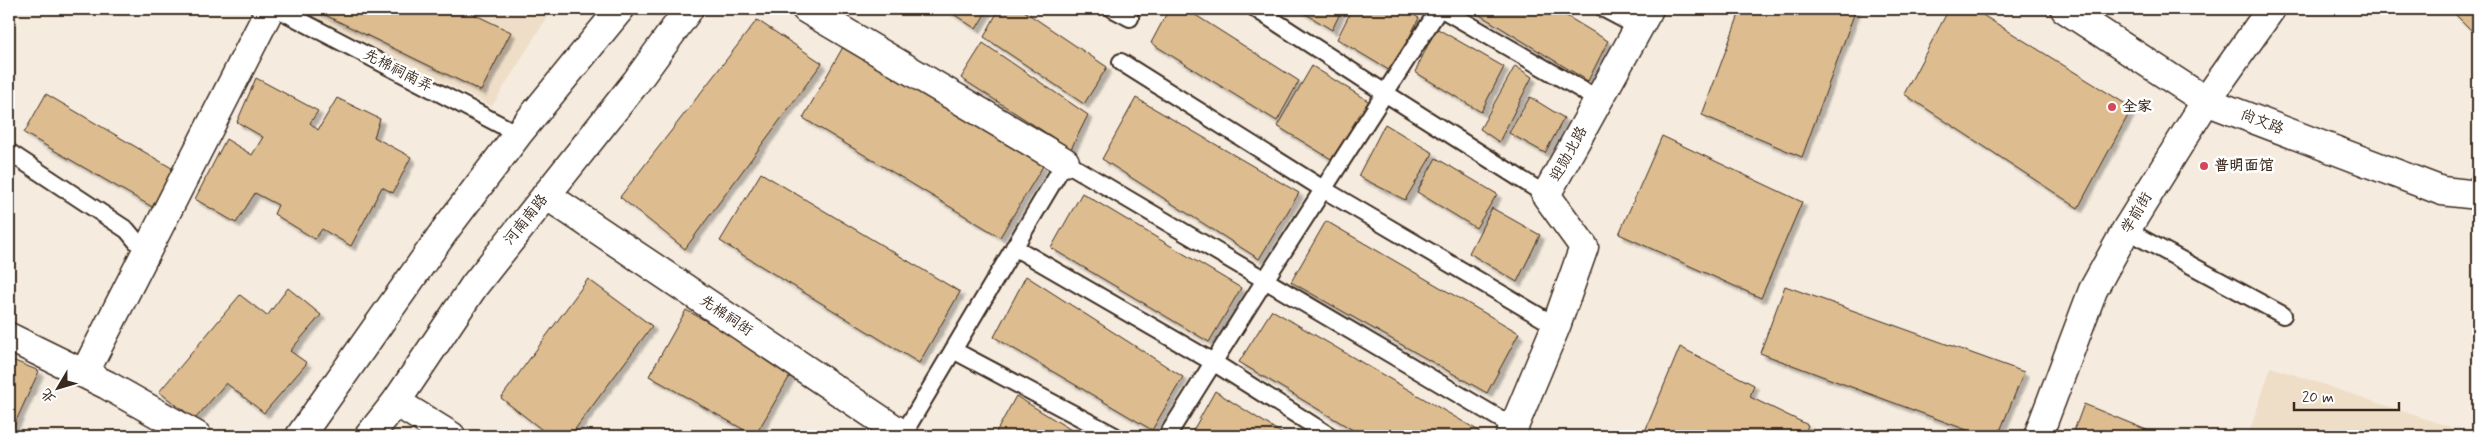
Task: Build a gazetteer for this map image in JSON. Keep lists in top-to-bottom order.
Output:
{
  "streets": {
    "street": [
      "尚文路",
      "迎勋北路",
      "学前街",
      "河南南路",
      "先棉祠街"
    ],
    "lane": ["先棉祠南弄"]
  },
  "crossings": [
    ["尚文路", "学前街"],
    ["河南南路", "先棉祠街"]
  ],
  "places": ["全家", "普明面馆"],
  "scale_bar": "20 m",
  "north": "bottom left"
}
